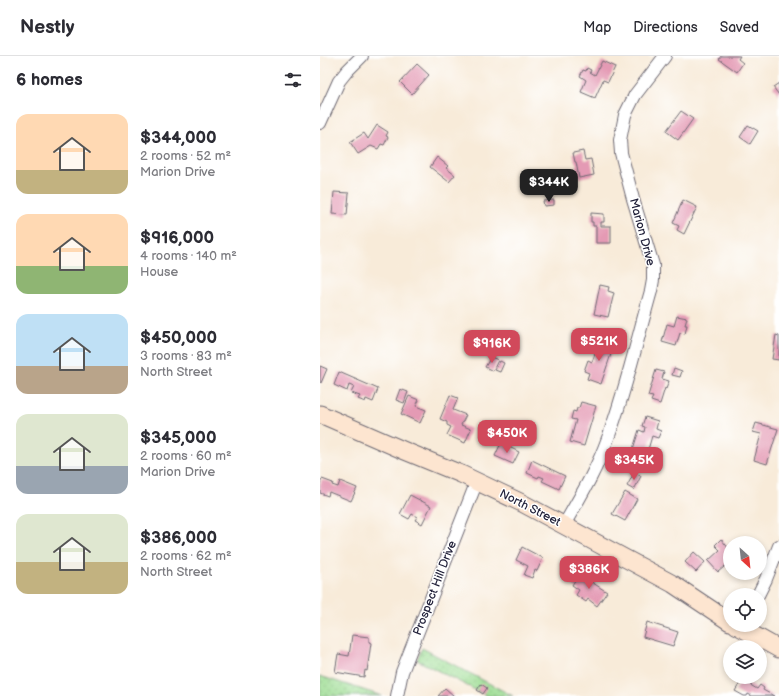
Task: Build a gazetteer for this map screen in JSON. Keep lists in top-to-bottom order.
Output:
{
  "streets": {
    "main road": ["North Street"],
    "street": ["Marion Drive", "Prospect Hill Drive"]
  },
  "crossings": [
    ["Marion Drive", "North Street"],
    ["North Street", "Prospect Hill Drive"]
  ],
  "north": "bottom right",
  "page": {
    "header": "Nestly",
    "nav": ["Map", "Directions", "Saved"],
    "heading": "6 homes",
    "list": [
      {
        "name": "$344,000",
        "note": "2 rooms · 52 m² · Marion Drive"
      },
      {
        "name": "$916,000",
        "note": "4 rooms · 140 m² · House"
      },
      {
        "name": "$450,000",
        "note": "3 rooms · 83 m² · North Street"
      },
      {
        "name": "$345,000",
        "note": "2 rooms · 60 m² · Marion Drive"
      },
      {
        "name": "$386,000",
        "note": "2 rooms · 62 m² · North Street"
      }
    ],
    "price": [
      "$344K",
      "$521K",
      "$916K",
      "$450K",
      "$345K",
      "$386K"
    ]
  }
}
